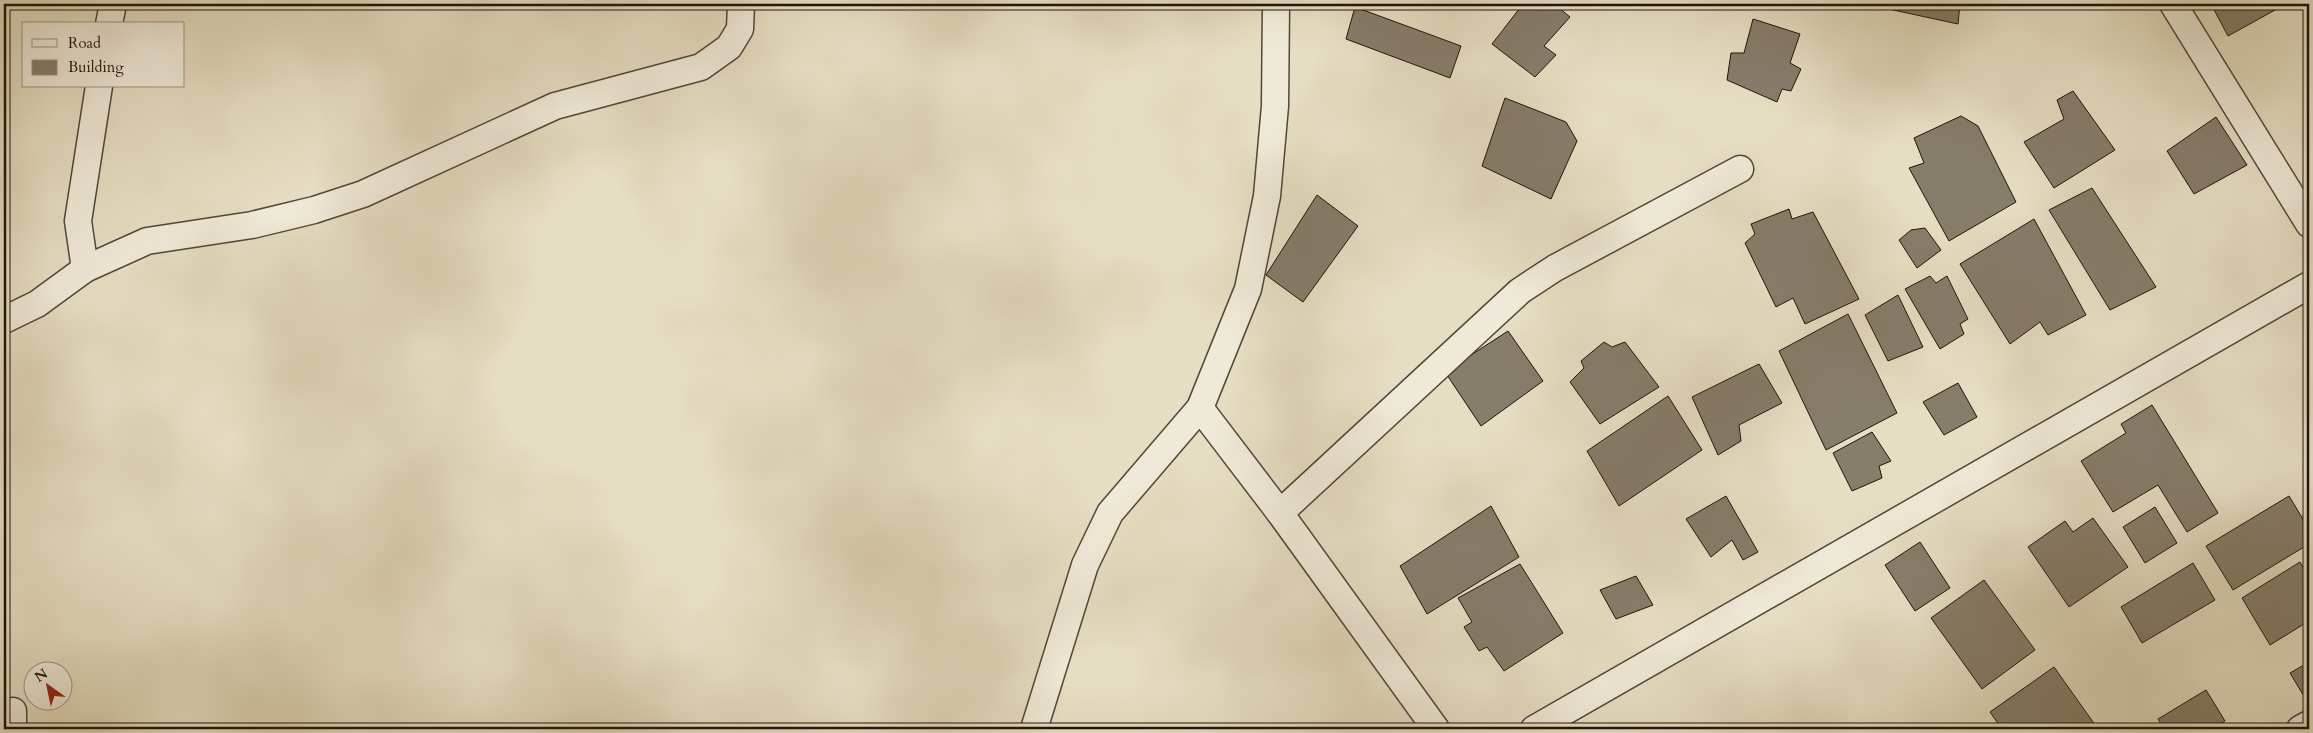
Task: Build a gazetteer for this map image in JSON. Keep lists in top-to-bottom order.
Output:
{
  "legend": ["Road", "Building"],
  "north": "top left"
}
